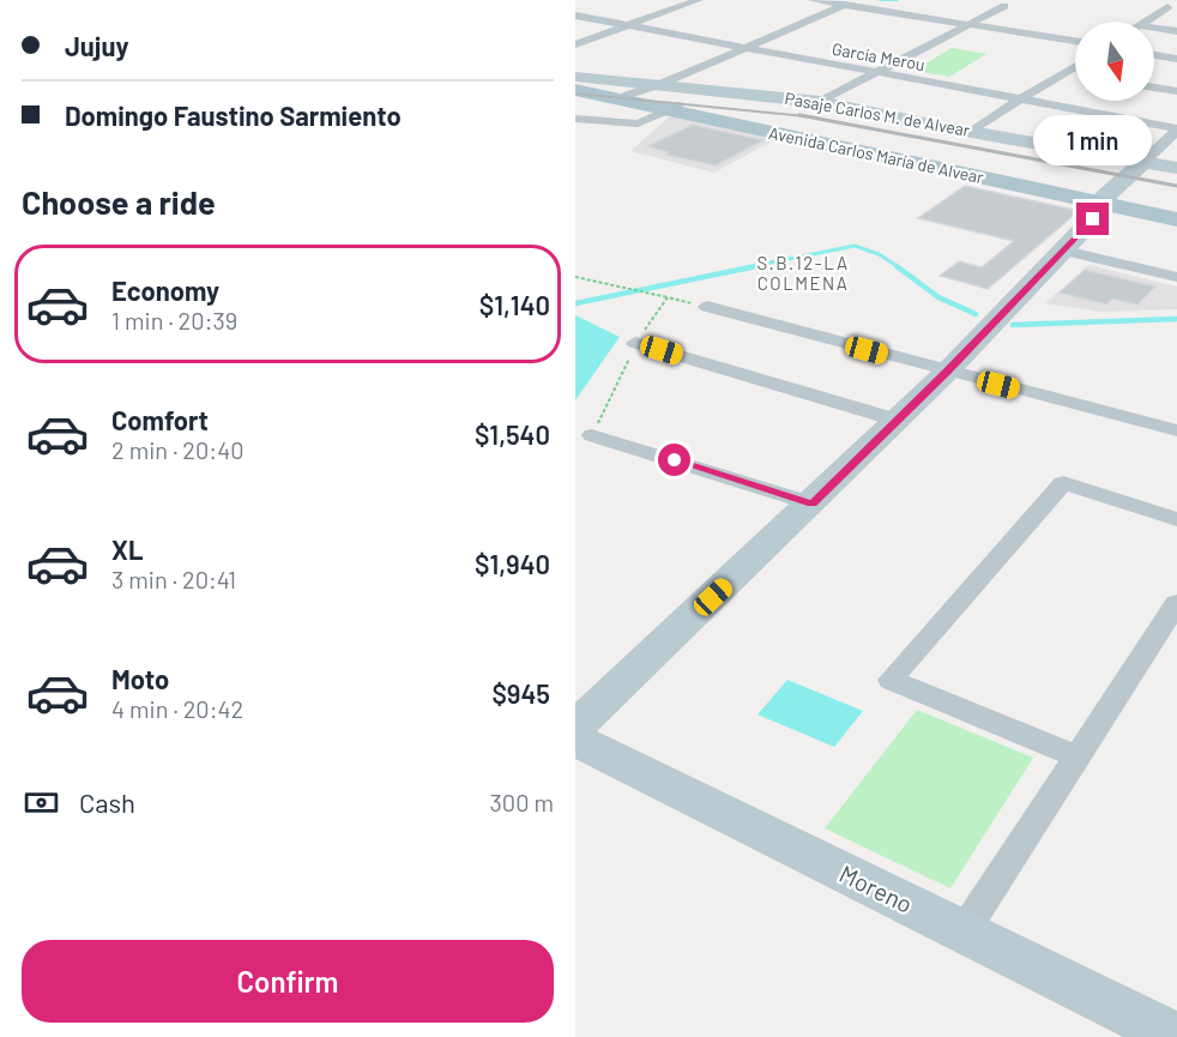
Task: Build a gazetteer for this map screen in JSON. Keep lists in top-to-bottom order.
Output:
{
  "streets": {
    "main road": ["Avenida Carlos María de Alvear"],
    "street": ["García Merou", "Pasaje Carlos M. de Alvear", "Moreno"]
  },
  "districts": ["S.B.12-LA COLMENA"],
  "north": "bottom",
  "page": {
    "banner": ["Jujuy", "Domingo Faustino Sarmiento"],
    "bubble": "1 min",
    "heading": "Choose a ride",
    "list": [
      {
        "name": "Economy",
        "note": "1 min · 20:39",
        "value": "$1,140"
      },
      {
        "name": "Comfort",
        "note": "2 min · 20:40",
        "value": "$1,540"
      },
      {
        "name": "XL",
        "note": "3 min · 20:41",
        "value": "$1,940"
      },
      {
        "name": "Moto",
        "note": "4 min · 20:42",
        "value": "$945"
      }
    ],
    "pay": ["Cash", "300 m"],
    "buttons": "Confirm"
  }
}
